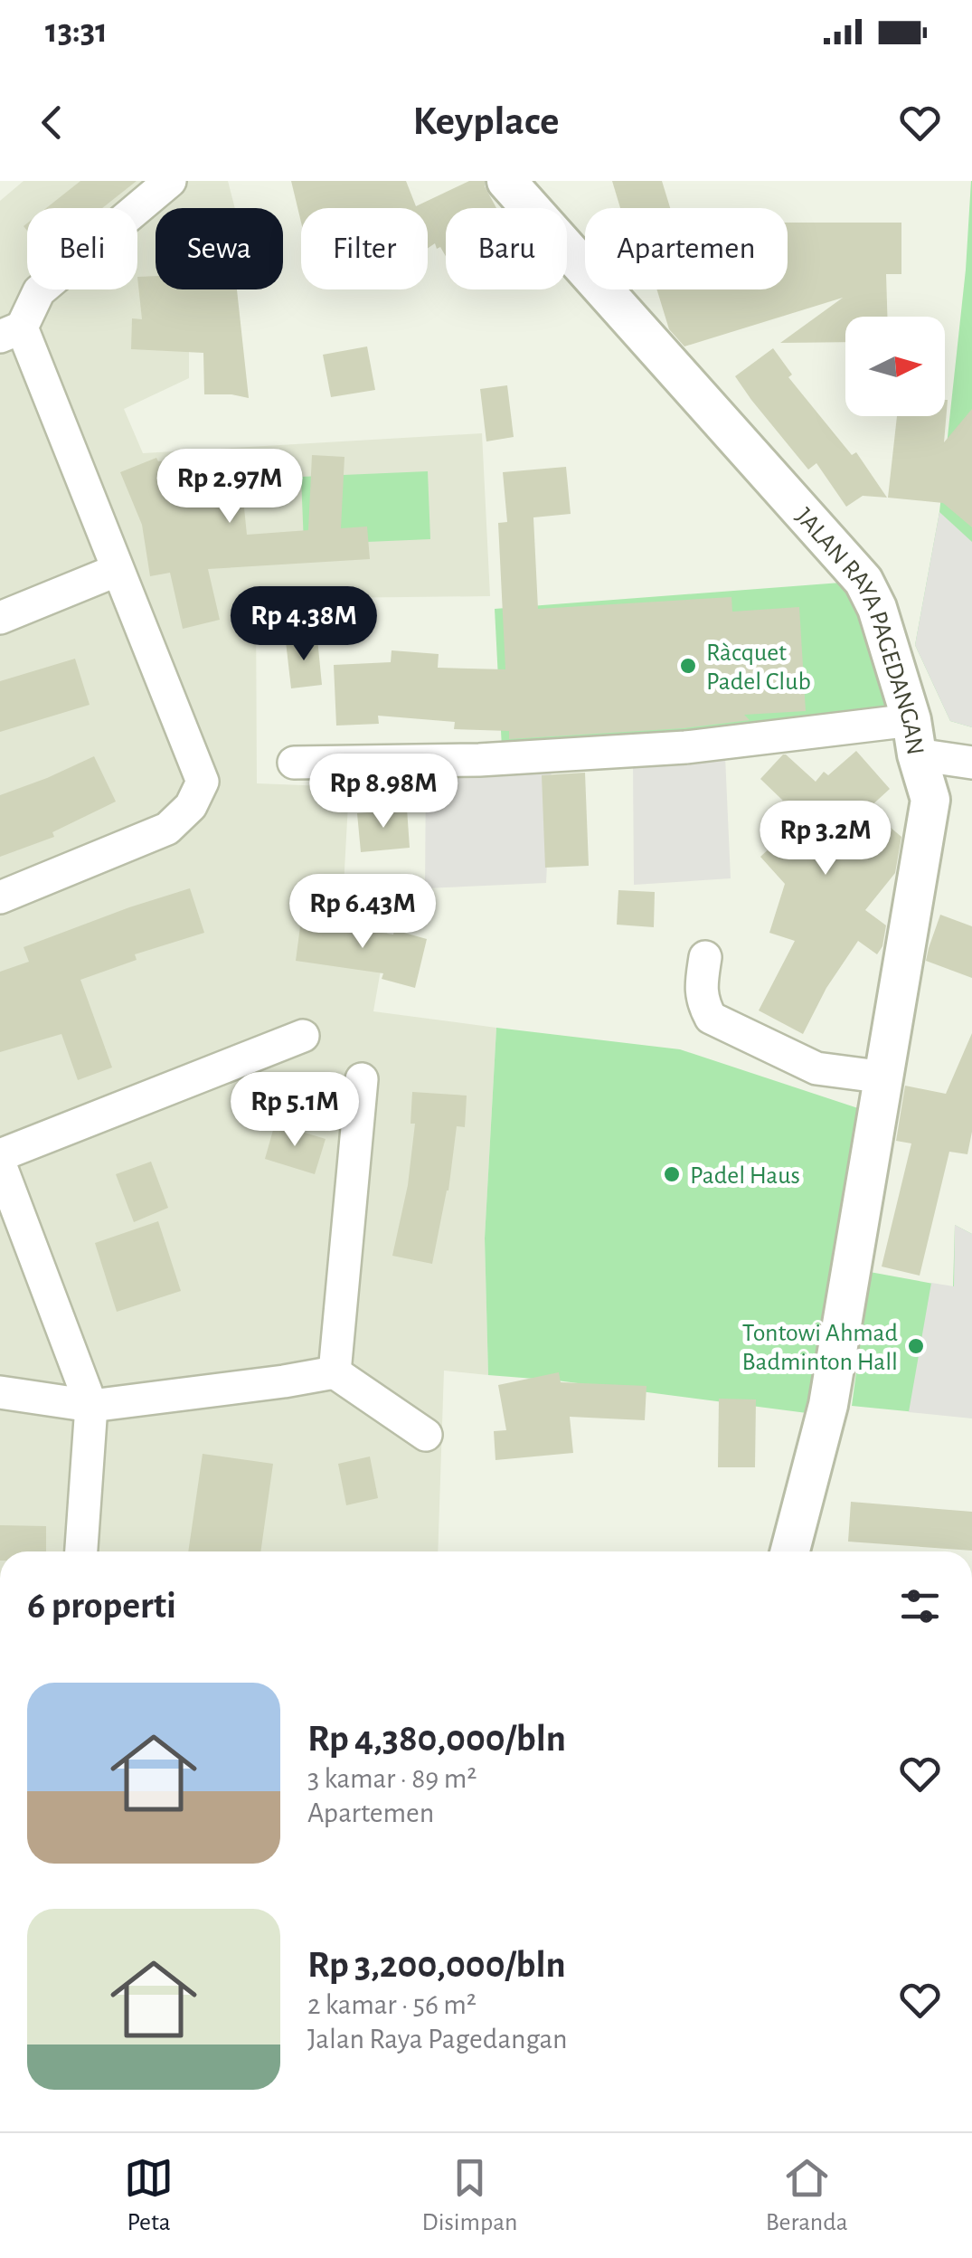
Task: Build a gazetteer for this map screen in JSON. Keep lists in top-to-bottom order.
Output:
{
  "streets": {
    "street": ["JALAN RAYA PAGEDANGAN"]
  },
  "places": ["Ràcquet Padel Club", "Padel Haus", "Tontowi Ahmad Badminton Hall"],
  "north": "right",
  "page": {
    "status": "13:31",
    "header": "Keyplace",
    "chip": [
      "Beli",
      "Sewa",
      "Filter",
      "Baru",
      "Apartemen"
    ],
    "price": [
      "Rp 2.97M",
      "Rp 4.38M",
      "Rp 8.98M",
      "Rp 3.2M",
      "Rp 6.43M",
      "Rp 5.1M"
    ],
    "heading": "6 properti",
    "list": [
      {
        "name": "Rp 4,380,000/bln",
        "note": "3 kamar · 89 m² · Apartemen"
      },
      {
        "name": "Rp 3,200,000/bln",
        "note": "2 kamar · 56 m² · Jalan Raya Pagedangan"
      }
    ],
    "tabs": ["Peta", "Disimpan", "Beranda"]
  }
}
